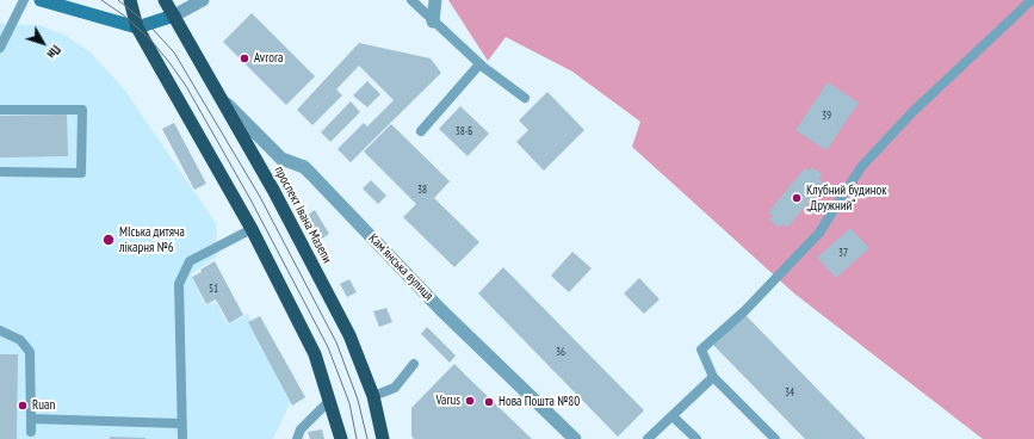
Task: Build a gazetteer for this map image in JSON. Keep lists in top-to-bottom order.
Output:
{
  "streets": {
    "highway": ["проспект Івана Мазепи"],
    "street": ["Камʼянська вулиця"]
  },
  "crossings": [
    ["проспект Івана Мазепи", "Камʼянська вулиця"]
  ],
  "places": [
    "Avrora",
    "Клубний будинок „Дружний“",
    "МІська дитяча лікарня №6",
    "Varus",
    "Нова Пошта №80",
    "Ruan"
  ],
  "house_numbers": [
    "39",
    "38-Б",
    "38",
    "37",
    "51",
    "36",
    "34"
  ],
  "north": "bottom right"
}
